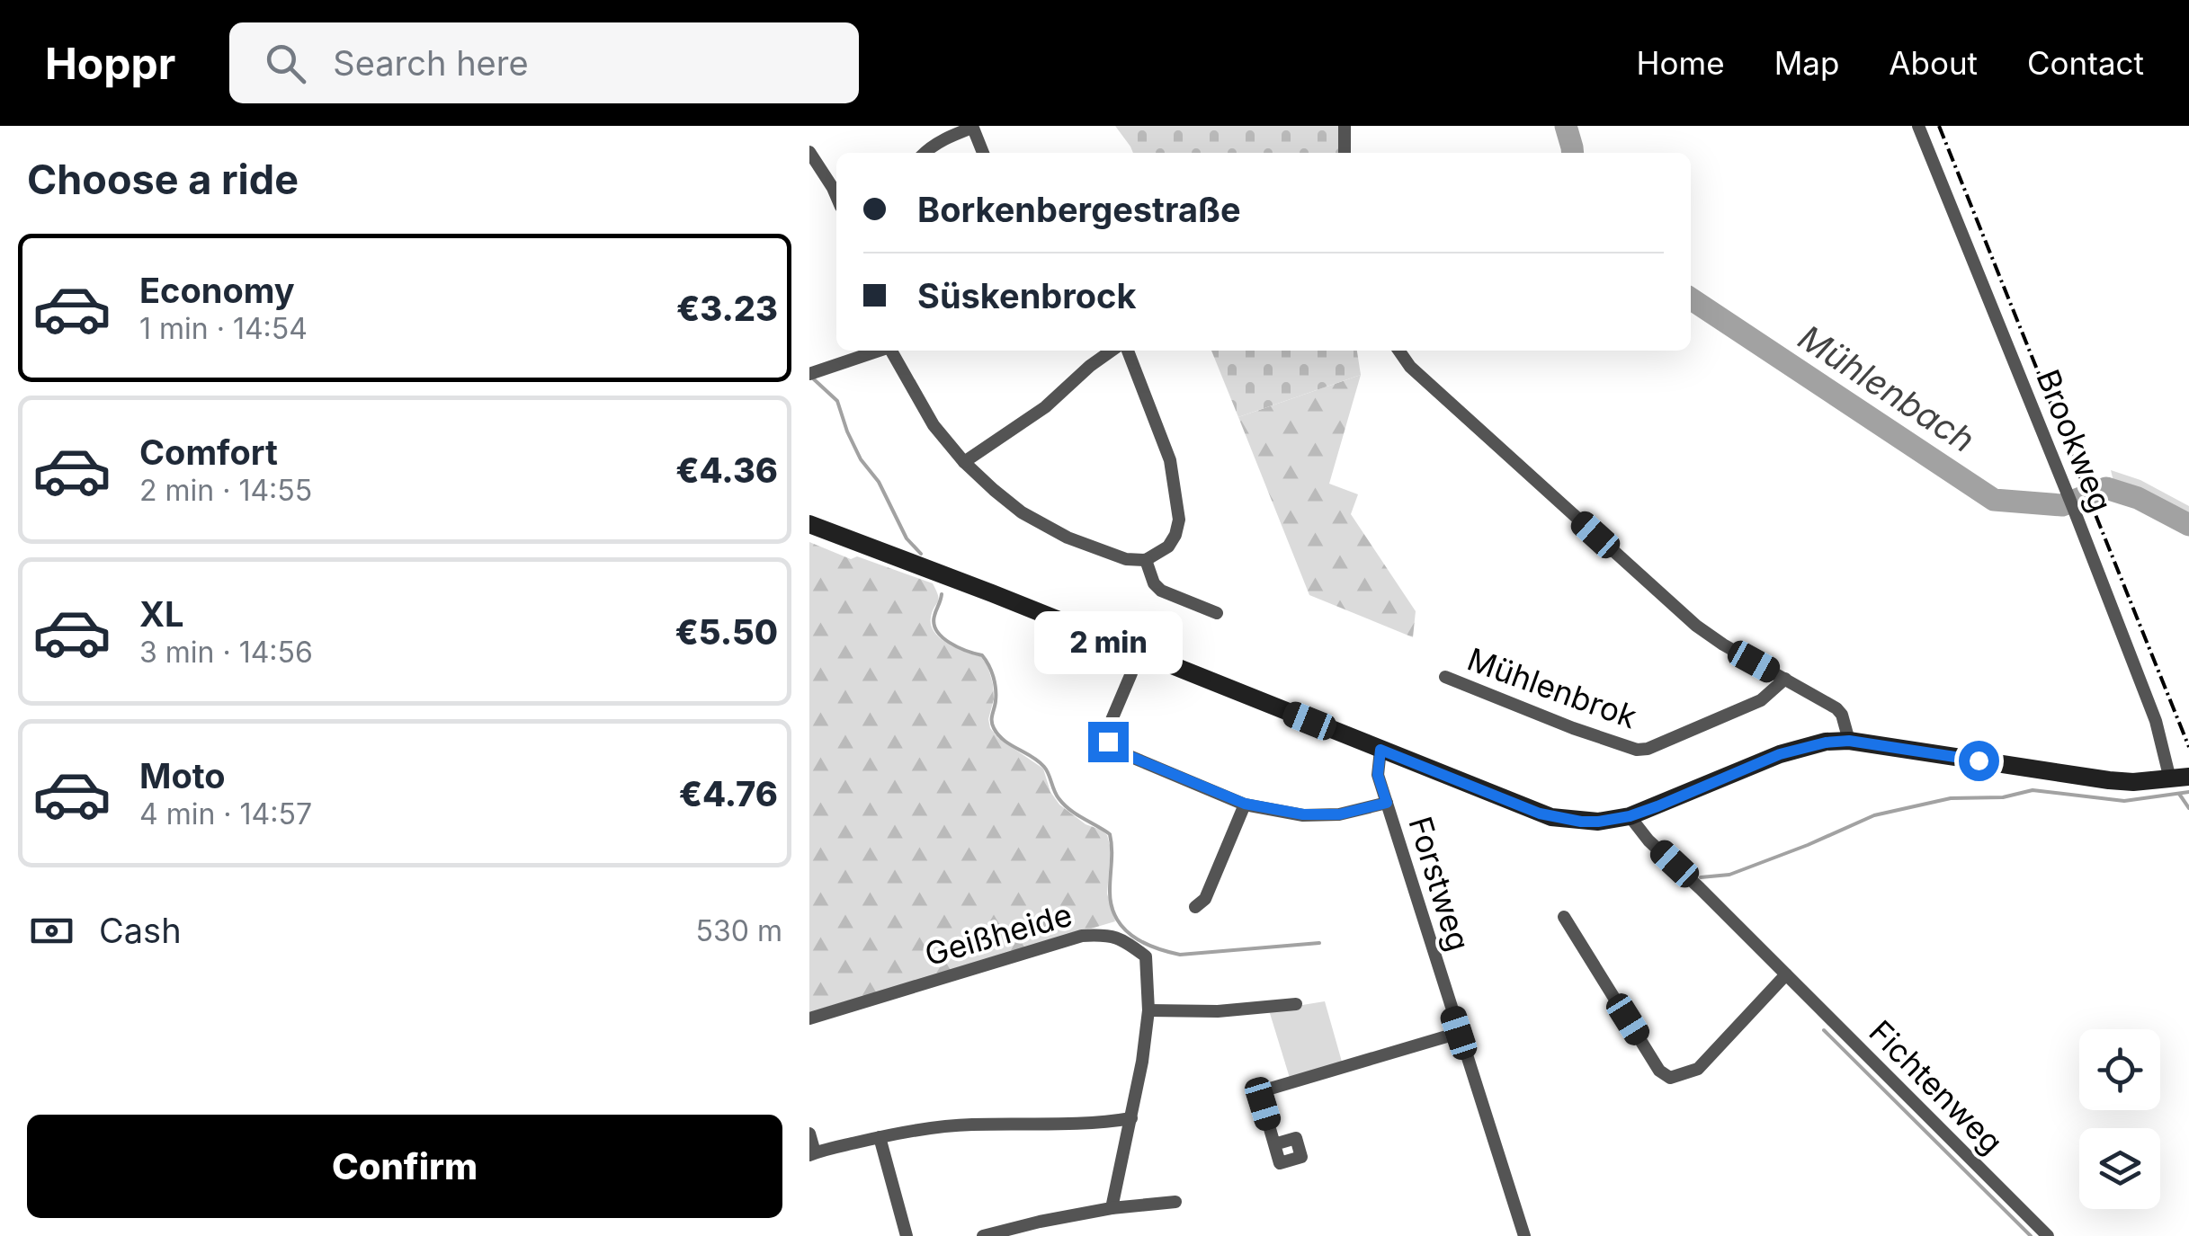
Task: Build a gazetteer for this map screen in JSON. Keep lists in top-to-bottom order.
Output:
{
  "streets": {
    "street": [
      "Brookweg",
      "Mühlenbrok",
      "Forstweg",
      "Geißheide",
      "Fichtenweg"
    ]
  },
  "water": ["Mühlenbach"],
  "page": {
    "header": "Hoppr",
    "search": "Search here",
    "nav": [
      "Home",
      "Map",
      "About",
      "Contact"
    ],
    "heading": "Choose a ride",
    "banner": ["Borkenbergestraße", "Süskenbrock"],
    "list": [
      {
        "name": "Economy",
        "note": "1 min · 14:54",
        "value": "€3.23"
      },
      {
        "name": "Comfort",
        "note": "2 min · 14:55",
        "value": "€4.36"
      },
      {
        "name": "XL",
        "note": "3 min · 14:56",
        "value": "€5.50"
      },
      {
        "name": "Moto",
        "note": "4 min · 14:57",
        "value": "€4.76"
      }
    ],
    "bubble": "2 min",
    "pay": ["Cash", "530 m"],
    "buttons": "Confirm"
  }
}
